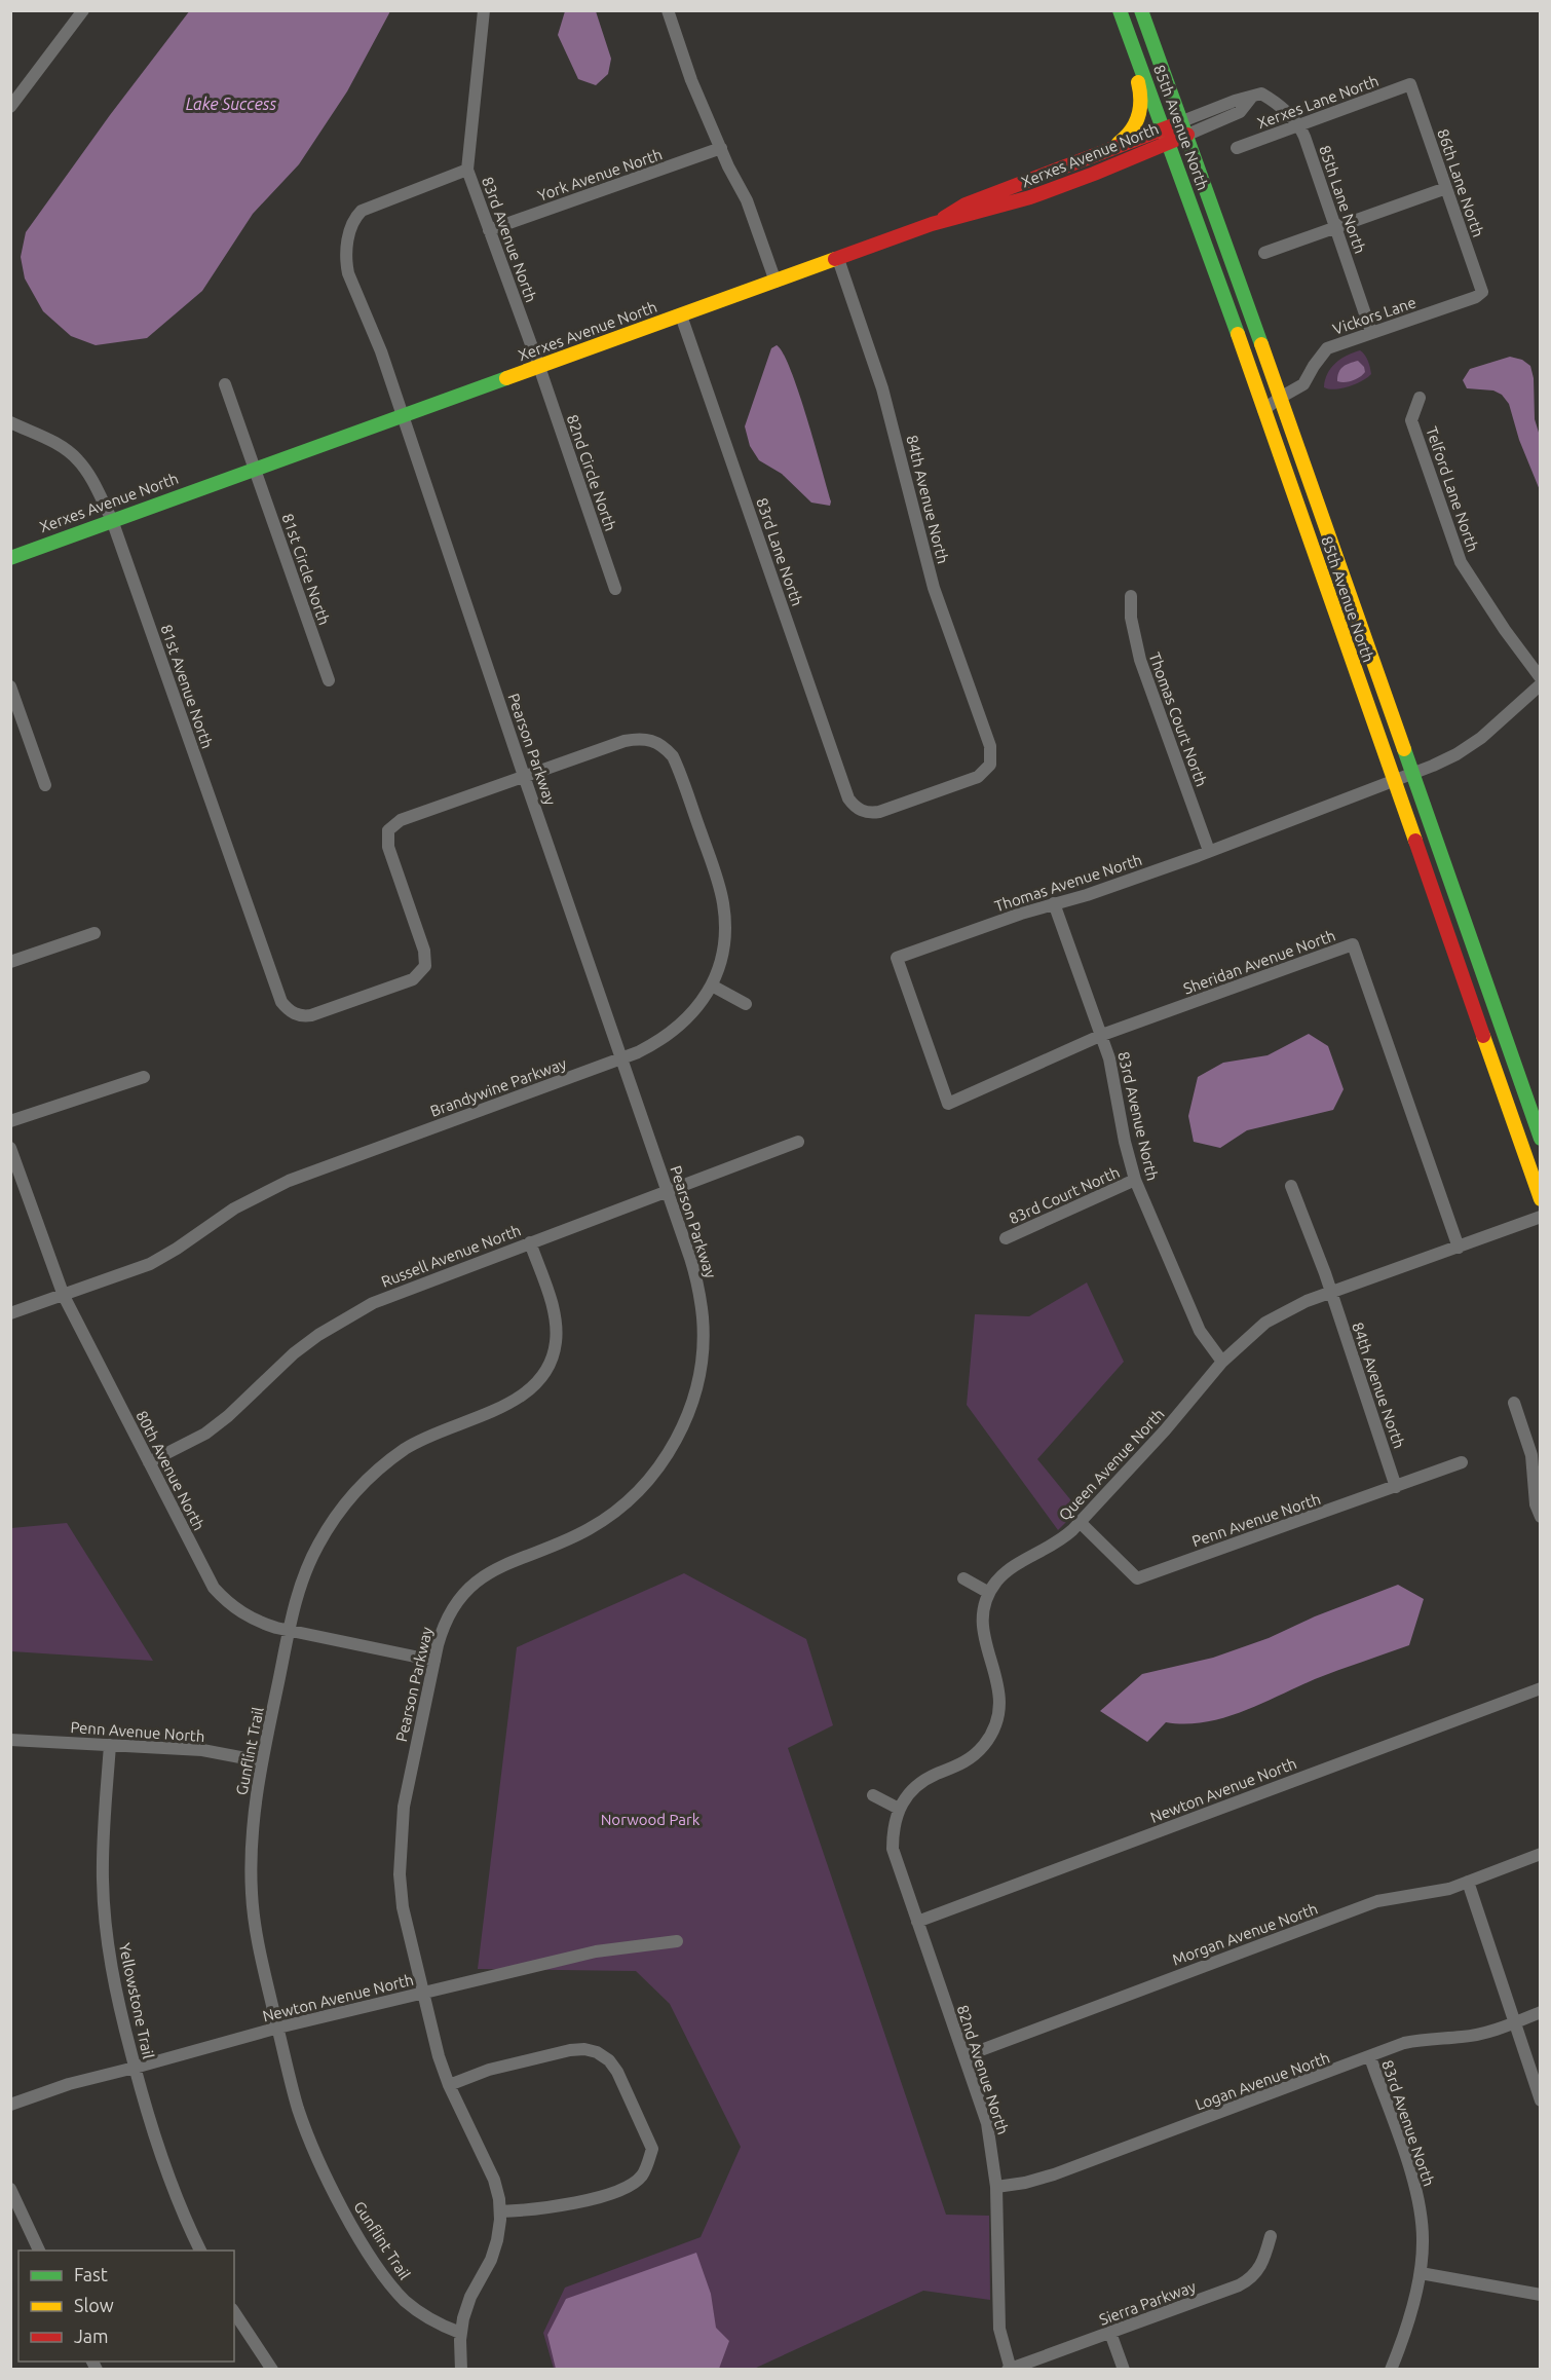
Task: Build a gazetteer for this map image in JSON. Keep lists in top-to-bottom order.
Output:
{
  "streets": {
    "main road": ["85th Avenue North", "Xerxes Avenue North"],
    "street": [
      "Xerxes Lane North",
      "York Avenue North",
      "86th Lane North",
      "85th Lane North",
      "83rd Avenue North",
      "Vickors Lane",
      "82nd Circle North",
      "Telford Lane North",
      "84th Avenue North",
      "83rd Lane North",
      "81st Circle North",
      "81st Avenue North",
      "Thomas Court North",
      "Pearson Parkway",
      "Thomas Avenue North",
      "Sheridan Avenue North",
      "Brandywine Parkway",
      "83rd Court North",
      "Russell Avenue North",
      "Queen Avenue North",
      "80th Avenue North",
      "Penn Avenue North",
      "Gunflint Trail",
      "Newton Avenue North",
      "Morgan Avenue North",
      "Yellowstone Trail",
      "82nd Avenue North",
      "Logan Avenue North",
      "Sierra Parkway"
    ]
  },
  "crossings": [
    ["Xerxes Lane North", "86th Lane North"],
    ["Xerxes Lane North", "85th Lane North"],
    ["85th Avenue North", "Xerxes Avenue North"],
    ["85th Avenue North", "Vickors Lane"],
    ["85th Avenue North", "Thomas Avenue North"],
    ["Xerxes Avenue North", "85th Lane North"],
    ["Xerxes Avenue North", "83rd Avenue North"],
    ["Xerxes Avenue North", "82nd Circle North"],
    ["Xerxes Avenue North", "84th Avenue North"],
    ["Xerxes Avenue North", "83rd Lane North"],
    ["Xerxes Avenue North", "81st Circle North"],
    ["Xerxes Avenue North", "81st Avenue North"],
    ["Xerxes Avenue North", "Pearson Parkway"],
    ["York Avenue North", "83rd Avenue North"],
    ["86th Lane North", "Vickors Lane"],
    ["85th Lane North", "Vickors Lane"],
    ["83rd Avenue North", "82nd Circle North"],
    ["83rd Avenue North", "Pearson Parkway"],
    ["83rd Avenue North", "Thomas Avenue North"],
    ["83rd Avenue North", "Sheridan Avenue North"],
    ["83rd Avenue North", "83rd Court North"],
    ["83rd Avenue North", "Queen Avenue North"],
    ["83rd Avenue North", "Logan Avenue North"],
    ["84th Avenue North", "83rd Lane North"],
    ["84th Avenue North", "Queen Avenue North"],
    ["84th Avenue North", "Penn Avenue North"],
    ["81st Avenue North", "Pearson Parkway"],
    ["81st Avenue North", "Brandywine Parkway"],
    ["Thomas Court North", "Thomas Avenue North"],
    ["Pearson Parkway", "Brandywine Parkway"],
    ["Pearson Parkway", "Russell Avenue North"],
    ["Pearson Parkway", "80th Avenue North"],
    ["Pearson Parkway", "Gunflint Trail"],
    ["Pearson Parkway", "Newton Avenue North"],
    ["Thomas Avenue North", "Sheridan Avenue North"],
    ["Sheridan Avenue North", "Queen Avenue North"],
    ["Brandywine Parkway", "80th Avenue North"],
    ["Russell Avenue North", "80th Avenue North"],
    ["Russell Avenue North", "Gunflint Trail"],
    ["Queen Avenue North", "Penn Avenue North"],
    ["Queen Avenue North", "82nd Avenue North"],
    ["80th Avenue North", "Gunflint Trail"],
    ["Penn Avenue North", "Gunflint Trail"],
    ["Penn Avenue North", "Yellowstone Trail"],
    ["Gunflint Trail", "Newton Avenue North"],
    ["Newton Avenue North", "Yellowstone Trail"],
    ["Newton Avenue North", "82nd Avenue North"],
    ["Morgan Avenue North", "82nd Avenue North"],
    ["82nd Avenue North", "Logan Avenue North"],
    ["82nd Avenue North", "Sierra Parkway"]
  ],
  "water": ["Lake Success"],
  "parks": ["Norwood Park"],
  "legend": ["Fast", "Slow", "Jam"]
}
